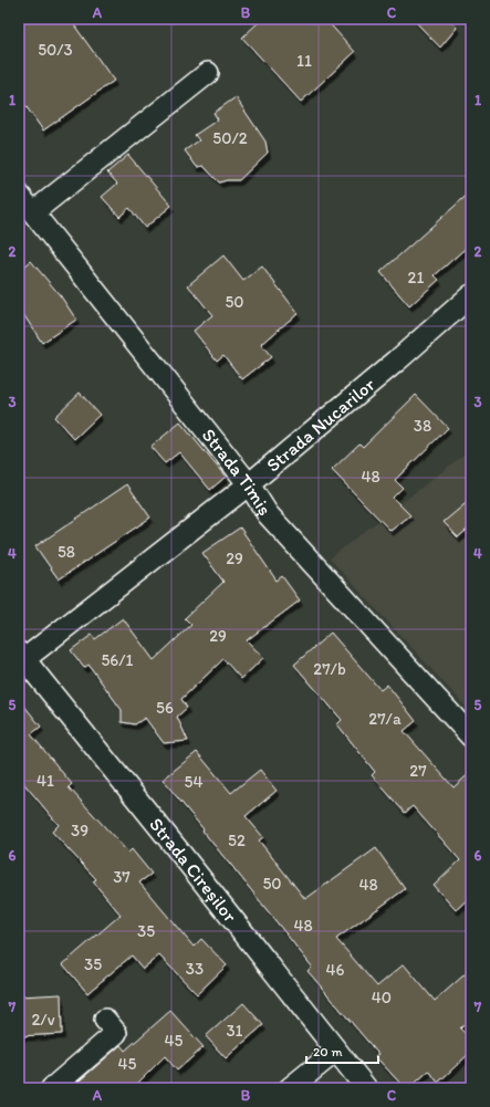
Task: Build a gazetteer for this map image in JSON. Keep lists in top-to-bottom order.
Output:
{
  "streets": {
    "street": ["Strada Nucarilor", "Strada Timiș", "Strada Cireșilor"]
  },
  "crossings": [
    ["Strada Nucarilor", "Strada Timiș"],
    ["Strada Nucarilor", "Strada Cireșilor"]
  ],
  "house_numbers": [
    "50/3",
    "11",
    "50/2",
    "21",
    "50",
    "38",
    "48",
    "58",
    "29",
    "29",
    "56/1",
    "27/b",
    "56",
    "27/a",
    "27",
    "41",
    "54",
    "39",
    "52",
    "37",
    "50",
    "48",
    "48",
    "35",
    "35",
    "33",
    "46",
    "40",
    "2/v",
    "31",
    "45",
    "45"
  ],
  "scale_bar": "20 m",
  "grid": {
    "columns": ["A", "B", "C"],
    "rows": [
      "1",
      "2",
      "3",
      "4",
      "5",
      "6",
      "7"
    ]
  }
}
